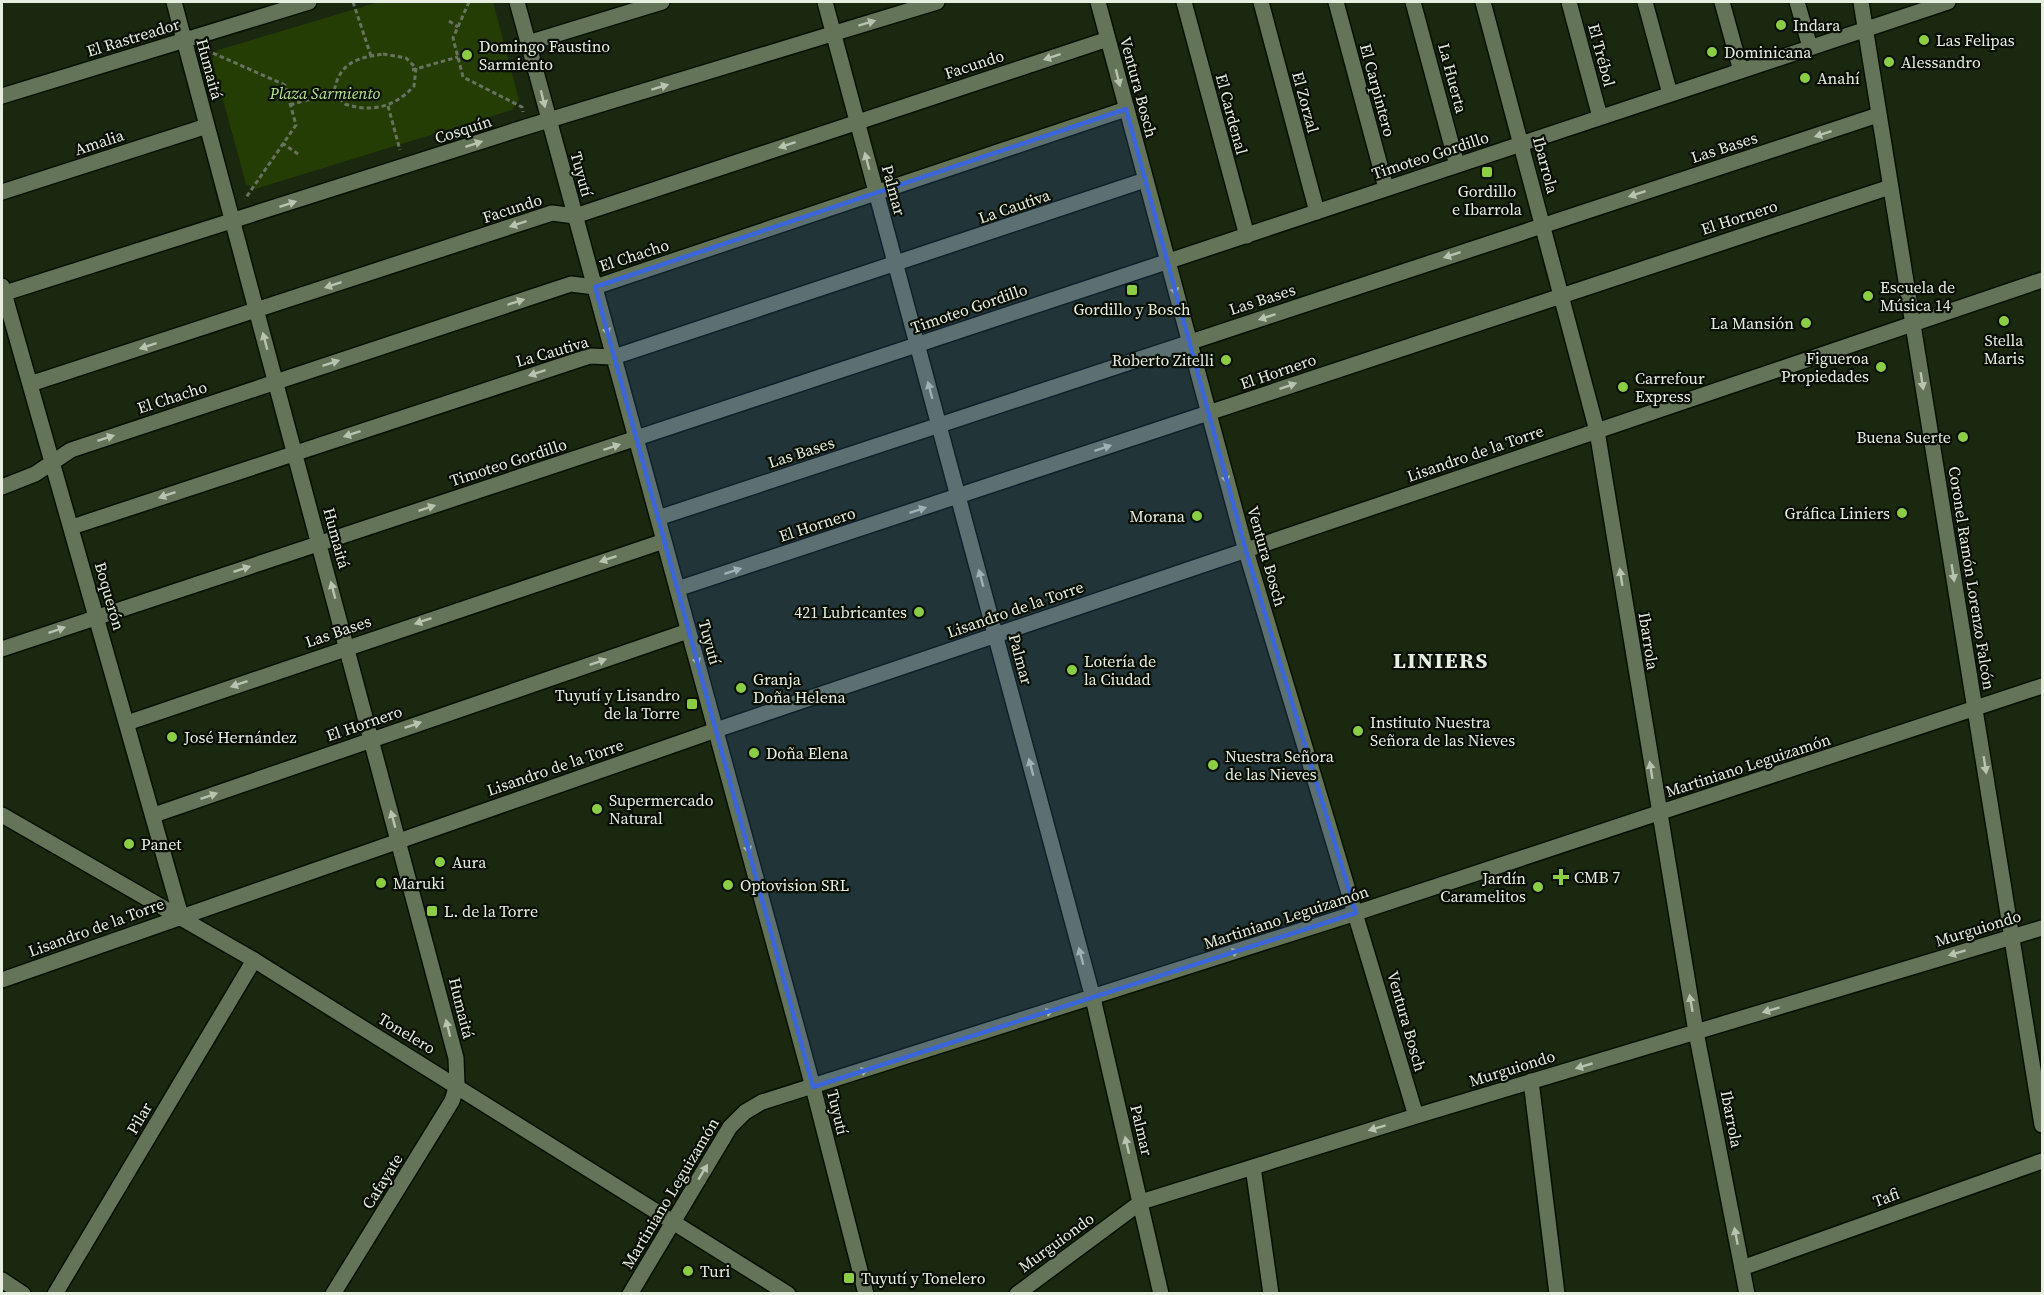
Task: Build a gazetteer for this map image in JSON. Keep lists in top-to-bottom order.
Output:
{
  "streets": {
    "street": [
      "El Rastreador",
      "El Trébol",
      "Facundo",
      "Humaitá",
      "La Huerta",
      "Ventura Bosch",
      "El Carpintero",
      "El Zorzal",
      "El Cardenal",
      "Cosquín",
      "Amalia",
      "Las Bases",
      "Timoteo Gordillo",
      "Ibarrola",
      "Tuyutí",
      "Palmar",
      "La Cautiva",
      "El Hornero",
      "El Chacho",
      "Lisandro de la Torre",
      "Coronel Ramón Lorenzo Falcón",
      "Boquerón",
      "Martiniano Leguizamón",
      "Murguiondo",
      "Tonelero",
      "Pilar",
      "Cafayate",
      "Tafi"
    ]
  },
  "crossings": [
    ["El Rastreador", "Humaitá"],
    ["El Trébol", "Timoteo Gordillo"],
    ["Facundo", "Humaitá"],
    ["Facundo", "Ventura Bosch"],
    ["Facundo", "Tuyutí"],
    ["Facundo", "Palmar"],
    ["Facundo", "Boquerón"],
    ["Humaitá", "Cosquín"],
    ["Humaitá", "Amalia"],
    ["Humaitá", "Las Bases"],
    ["Humaitá", "Timoteo Gordillo"],
    ["Humaitá", "La Cautiva"],
    ["Humaitá", "El Hornero"],
    ["Humaitá", "El Chacho"],
    ["Humaitá", "Lisandro de la Torre"],
    ["Humaitá", "Tonelero"],
    ["Humaitá", "Cafayate"],
    ["La Huerta", "Timoteo Gordillo"],
    ["Ventura Bosch", "Las Bases"],
    ["Ventura Bosch", "Timoteo Gordillo"],
    ["Ventura Bosch", "La Cautiva"],
    ["Ventura Bosch", "El Hornero"],
    ["Ventura Bosch", "El Chacho"],
    ["Ventura Bosch", "Lisandro de la Torre"],
    ["Ventura Bosch", "Martiniano Leguizamón"],
    ["Ventura Bosch", "Murguiondo"],
    ["El Carpintero", "Timoteo Gordillo"],
    ["El Zorzal", "Timoteo Gordillo"],
    ["El Cardenal", "Timoteo Gordillo"],
    ["Cosquín", "Tuyutí"],
    ["Cosquín", "Palmar"],
    ["Cosquín", "Boquerón"],
    ["Las Bases", "Ibarrola"],
    ["Las Bases", "Tuyutí"],
    ["Las Bases", "Palmar"],
    ["Las Bases", "Coronel Ramón Lorenzo Falcón"],
    ["Las Bases", "Boquerón"],
    ["Timoteo Gordillo", "Ibarrola"],
    ["Timoteo Gordillo", "Tuyutí"],
    ["Timoteo Gordillo", "Palmar"],
    ["Timoteo Gordillo", "Coronel Ramón Lorenzo Falcón"],
    ["Timoteo Gordillo", "Boquerón"],
    ["Ibarrola", "El Hornero"],
    ["Ibarrola", "Lisandro de la Torre"],
    ["Ibarrola", "Martiniano Leguizamón"],
    ["Ibarrola", "Murguiondo"],
    ["Ibarrola", "Tafi"],
    ["Tuyutí", "La Cautiva"],
    ["Tuyutí", "El Hornero"],
    ["Tuyutí", "El Chacho"],
    ["Tuyutí", "Lisandro de la Torre"],
    ["Tuyutí", "Martiniano Leguizamón"],
    ["Palmar", "La Cautiva"],
    ["Palmar", "El Hornero"],
    ["Palmar", "El Chacho"],
    ["Palmar", "Lisandro de la Torre"],
    ["Palmar", "Martiniano Leguizamón"],
    ["Palmar", "Murguiondo"],
    ["La Cautiva", "Boquerón"],
    ["El Hornero", "Coronel Ramón Lorenzo Falcón"],
    ["El Hornero", "Boquerón"],
    ["El Chacho", "Boquerón"],
    ["Lisandro de la Torre", "Coronel Ramón Lorenzo Falcón"],
    ["Lisandro de la Torre", "Boquerón"],
    ["Lisandro de la Torre", "Tonelero"],
    ["Coronel Ramón Lorenzo Falcón", "Martiniano Leguizamón"],
    ["Coronel Ramón Lorenzo Falcón", "Murguiondo"],
    ["Boquerón", "Tonelero"],
    ["Martiniano Leguizamón", "Tonelero"],
    ["Tonelero", "Pilar"],
    ["Tonelero", "Cafayate"]
  ],
  "one_way": [
    "Facundo",
    "Humaitá",
    "Cosquín",
    "Las Bases",
    "Ibarrola",
    "Tuyutí",
    "Palmar",
    "La Cautiva",
    "El Hornero",
    "El Chacho",
    "Coronel Ramón Lorenzo Falcón",
    "Martiniano Leguizamón",
    "Murguiondo"
  ],
  "districts": ["LINIERS"],
  "parks": ["Plaza Sarmiento"],
  "places": {
    "other": [
      "Indara",
      "Las Felipas",
      "Dominicana",
      "Domingo Faustino Sarmiento",
      "Alessandro",
      "Anahí",
      "Escuela de Música 14",
      "Stella Maris",
      "La Mansión",
      "Roberto Zitelli",
      "Figueroa Propiedades",
      "Carrefour Express",
      "Buena Suerte",
      "Gráfica Liniers",
      "Morana",
      "421 Lubricantes",
      "Lotería de la Ciudad",
      "Granja Doña Helena",
      "Instituto Nuestra Señora de las Nieves",
      "José Hernández",
      "Doña Elena",
      "Nuestra Señora de las Nieves",
      "Supermercado Natural",
      "Panet",
      "Aura",
      "Maruki",
      "Optovision SRL",
      "Jardín Caramelitos",
      "Turi"
    ],
    "transit": [
      "Gordillo e Ibarrola",
      "Gordillo y Bosch",
      "Tuyutí y Lisandro de la Torre",
      "L. de la Torre",
      "Tuyutí y Tonelero"
    ],
    "health": ["CMB 7"]
  }
}
